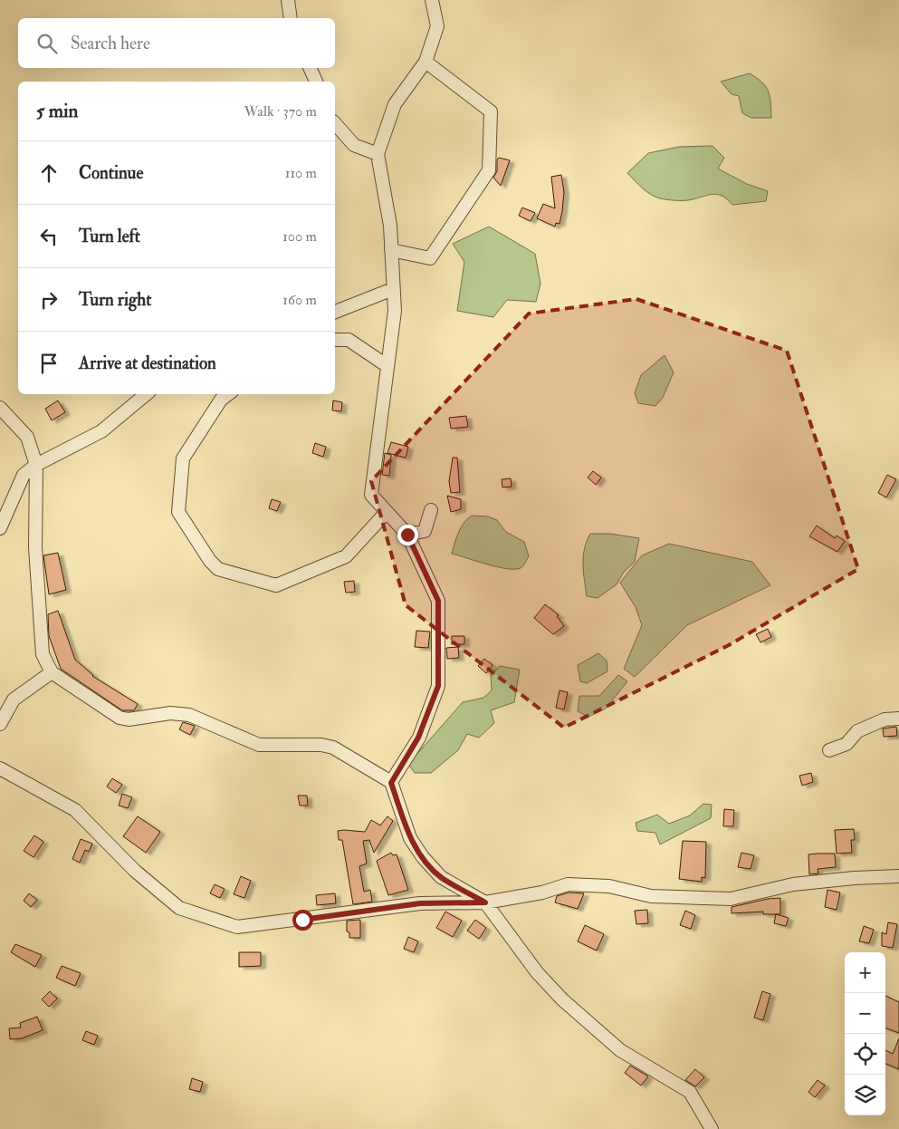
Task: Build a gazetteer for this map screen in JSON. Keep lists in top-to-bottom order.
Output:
{
  "page": {
    "search": "Search here",
    "heading": ["5 min", "Walk · 370 m"],
    "list": [
      ["Continue", "110 m"],
      ["Turn left", "100 m"],
      ["Turn right", "160 m"],
      "Arrive at destination"
    ],
    "map_buttons": ["+", "−"]
  }
}
